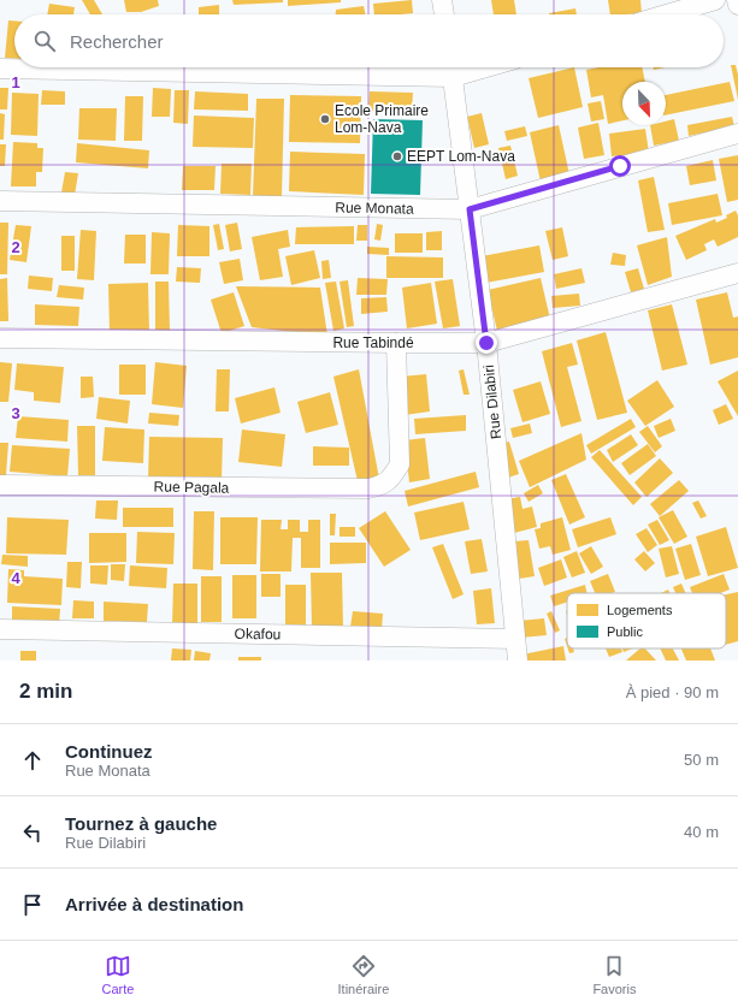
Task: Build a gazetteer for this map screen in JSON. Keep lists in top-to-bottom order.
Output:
{
  "streets": {
    "street": [
      "Rue Monata",
      "Rue Tabindé",
      "Rue Dilabiri",
      "Rue Pagala",
      "Okafou"
    ]
  },
  "crossings": [
    ["Rue Monata", "Rue Dilabiri"],
    ["Rue Tabindé", "Rue Dilabiri"],
    ["Rue Tabindé", "Rue Pagala"],
    ["Rue Dilabiri", "Okafou"]
  ],
  "places": ["Ecole Primaire Lom-Nava", "EEPT Lom-Nava"],
  "legend": ["Logements", "Public"],
  "north": "bottom right",
  "page": {
    "search": "Rechercher",
    "heading": ["2 min", "À pied · 90 m"],
    "list": [
      ["Continuez", "Rue Monata", "50 m"],
      ["Tournez à gauche", "Rue Dilabiri", "40 m"],
      "Arrivée à destination"
    ],
    "nav": ["Carte", "Itinéraire", "Favoris"]
  },
  "grid": {
    "rows": [
      "1",
      "2",
      "3",
      "4"
    ]
  }
}
